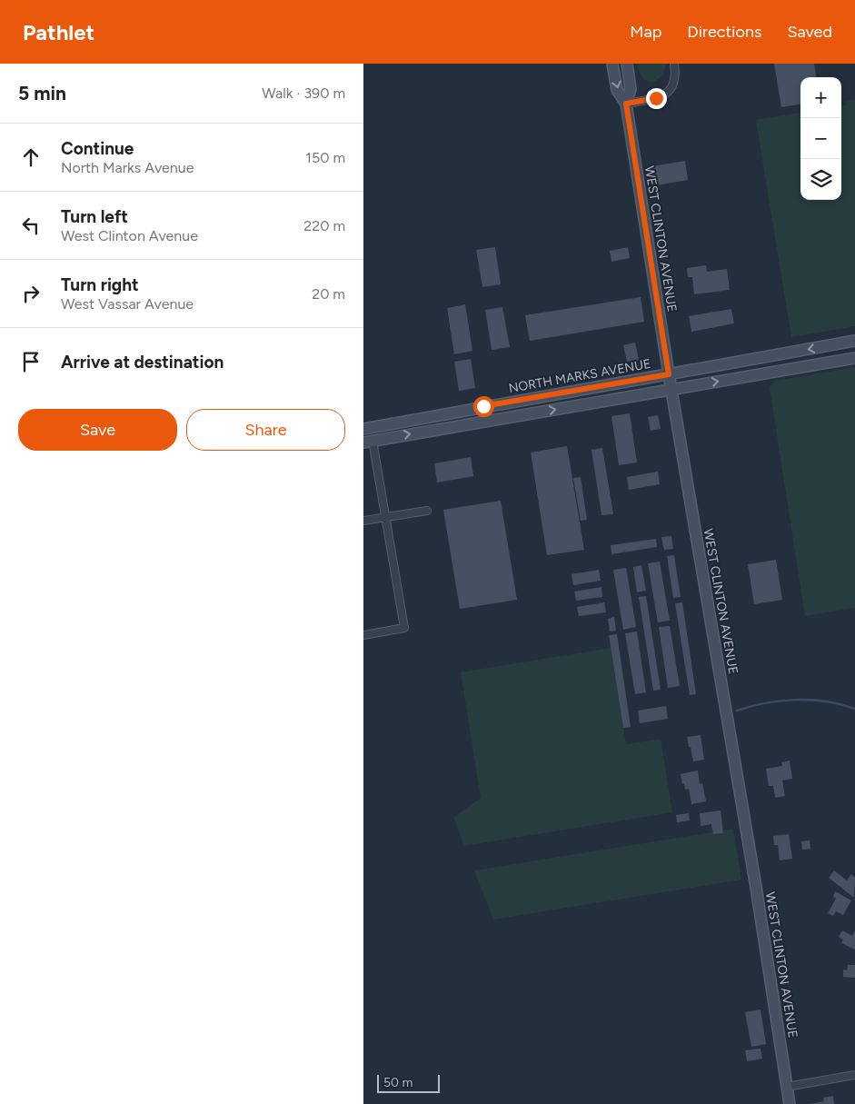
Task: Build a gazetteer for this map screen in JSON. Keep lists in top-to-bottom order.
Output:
{
  "streets": {
    "main road": ["WEST CLINTON AVENUE", "NORTH MARKS AVENUE"]
  },
  "crossings": [
    ["WEST CLINTON AVENUE", "NORTH MARKS AVENUE"]
  ],
  "scale_bar": "50 m",
  "page": {
    "header": "Pathlet",
    "nav": ["Map", "Directions", "Saved"],
    "heading": ["5 min", "Walk · 390 m"],
    "map_buttons": ["+", "−"],
    "list": [
      ["Continue", "North Marks Avenue", "150 m"],
      ["Turn left", "West Clinton Avenue", "220 m"],
      ["Turn right", "West Vassar Avenue", "20 m"],
      "Arrive at destination"
    ],
    "buttons": ["Save", "Share"],
    "scale": "50 m"
  }
}
